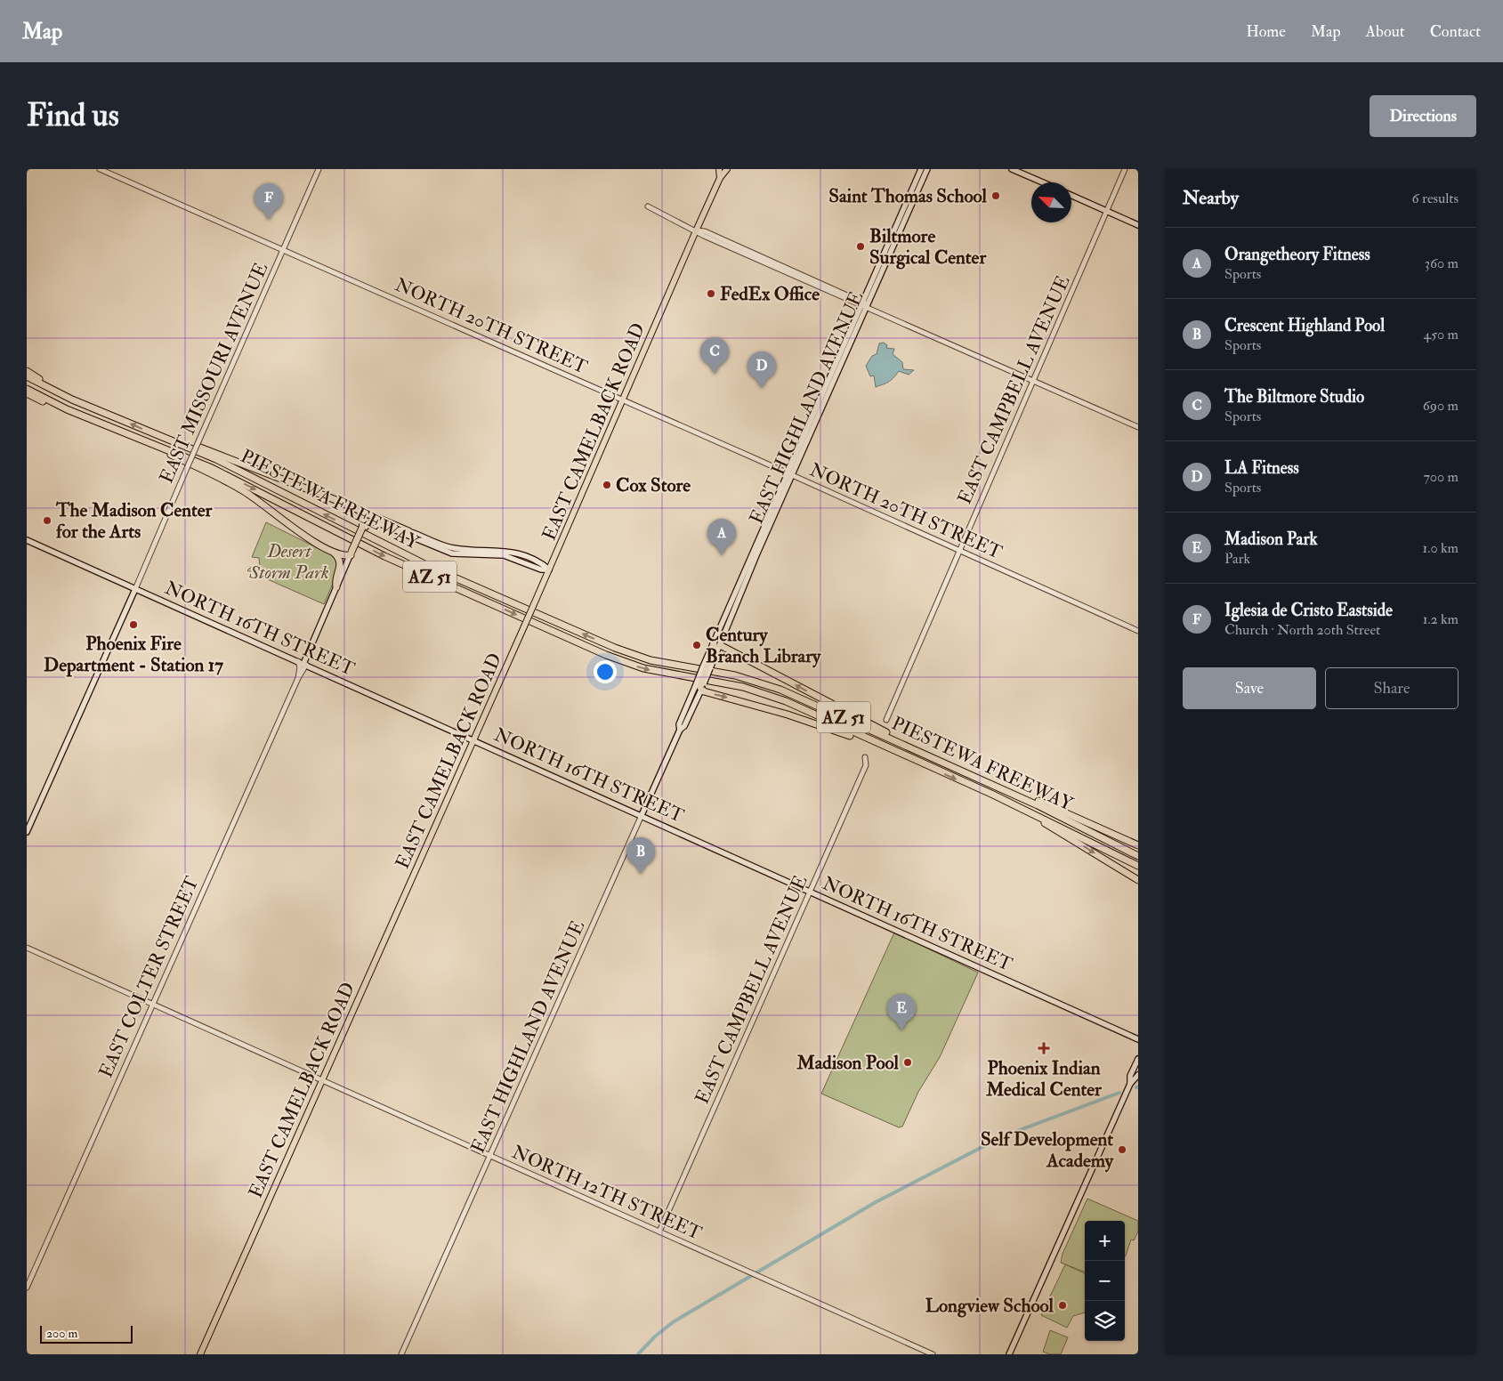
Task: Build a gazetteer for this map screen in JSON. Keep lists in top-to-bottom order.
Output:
{
  "streets": {
    "highway": ["PIESTEWA FREEWAY", "AZ 51"],
    "main road": [
      "EAST MISSOURI AVENUE",
      "EAST HIGHLAND AVENUE",
      "EAST CAMELBACK ROAD",
      "NORTH 16TH STREET",
      "EAST COLTER STREET"
    ],
    "street": ["NORTH 20TH STREET", "EAST CAMPBELL AVENUE", "NORTH 12TH STREET"]
  },
  "crossings": [
    ["NORTH 20TH STREET", "EAST MISSOURI AVENUE"],
    ["NORTH 20TH STREET", "EAST CAMPBELL AVENUE"],
    ["NORTH 20TH STREET", "EAST HIGHLAND AVENUE"],
    ["NORTH 20TH STREET", "EAST CAMELBACK ROAD"],
    ["EAST MISSOURI AVENUE", "NORTH 16TH STREET"],
    ["EAST CAMPBELL AVENUE", "NORTH 16TH STREET"],
    ["EAST CAMPBELL AVENUE", "NORTH 12TH STREET"],
    ["EAST HIGHLAND AVENUE", "NORTH 16TH STREET"],
    ["EAST HIGHLAND AVENUE", "NORTH 12TH STREET"],
    ["EAST CAMELBACK ROAD", "NORTH 16TH STREET"],
    ["EAST CAMELBACK ROAD", "NORTH 12TH STREET"],
    ["NORTH 16TH STREET", "EAST COLTER STREET"],
    ["EAST COLTER STREET", "NORTH 12TH STREET"]
  ],
  "parks": ["Desert Storm Park"],
  "places": {
    "other": [
      "Saint Thomas School",
      "Biltmore Surgical Center",
      "FedEx Office",
      "Cox Store",
      "The Madison Center for the Arts",
      "Phoenix Fire Department - Station 17",
      "Century Branch Library",
      "Madison Pool",
      "Self Development Academy",
      "Longview School"
    ],
    "health": ["Phoenix Indian Medical Center"]
  },
  "scale_bar": "200 m",
  "north": "top left",
  "page": {
    "header": "Map",
    "nav": [
      "Home",
      "Map",
      "About",
      "Contact"
    ],
    "buttons": [
      "Directions",
      ["Save", "Share"]
    ],
    "title": "Find us",
    "heading": ["Nearby", "6 results"],
    "pins": [
      "F",
      "C",
      "D",
      "A",
      "B",
      "E"
    ],
    "list": [
      {
        "mark": "A",
        "name": "Orangetheory Fitness",
        "note": "Sports",
        "value": "360 m"
      },
      {
        "mark": "B",
        "name": "Crescent Highland Pool",
        "note": "Sports",
        "value": "450 m"
      },
      {
        "mark": "C",
        "name": "The Biltmore Studio",
        "note": "Sports",
        "value": "690 m"
      },
      {
        "mark": "D",
        "name": "LA Fitness",
        "note": "Sports",
        "value": "700 m"
      },
      {
        "mark": "E",
        "name": "Madison Park",
        "note": "Park",
        "value": "1.0 km"
      },
      {
        "mark": "F",
        "name": "Iglesia de Cristo Eastside",
        "note": "Church · North 20th Street",
        "value": "1.2 km"
      }
    ],
    "map_buttons": ["+", "−"],
    "scale": "200 m"
  }
}
